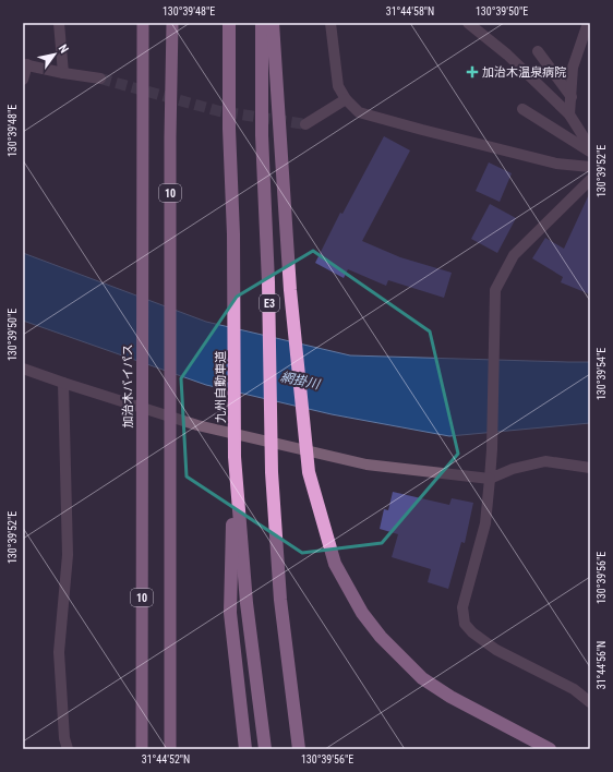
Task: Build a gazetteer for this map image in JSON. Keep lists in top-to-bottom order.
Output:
{
  "streets": {
    "highway": [
      "10",
      "E3",
      "加治木バイパス",
      "九州自動車道"
    ]
  },
  "water": ["網掛川"],
  "places": {
    "health": ["加治木温泉病院"]
  },
  "north": "top right",
  "coordinates": [
    "130°39'48\"E",
    "31°44'58\"N",
    "130°39'50\"E",
    "130°39'52\"E",
    "130°39'54\"E",
    "130°39'56\"E",
    "31°44'56\"N",
    "31°44'52\"N"
  ]
}
